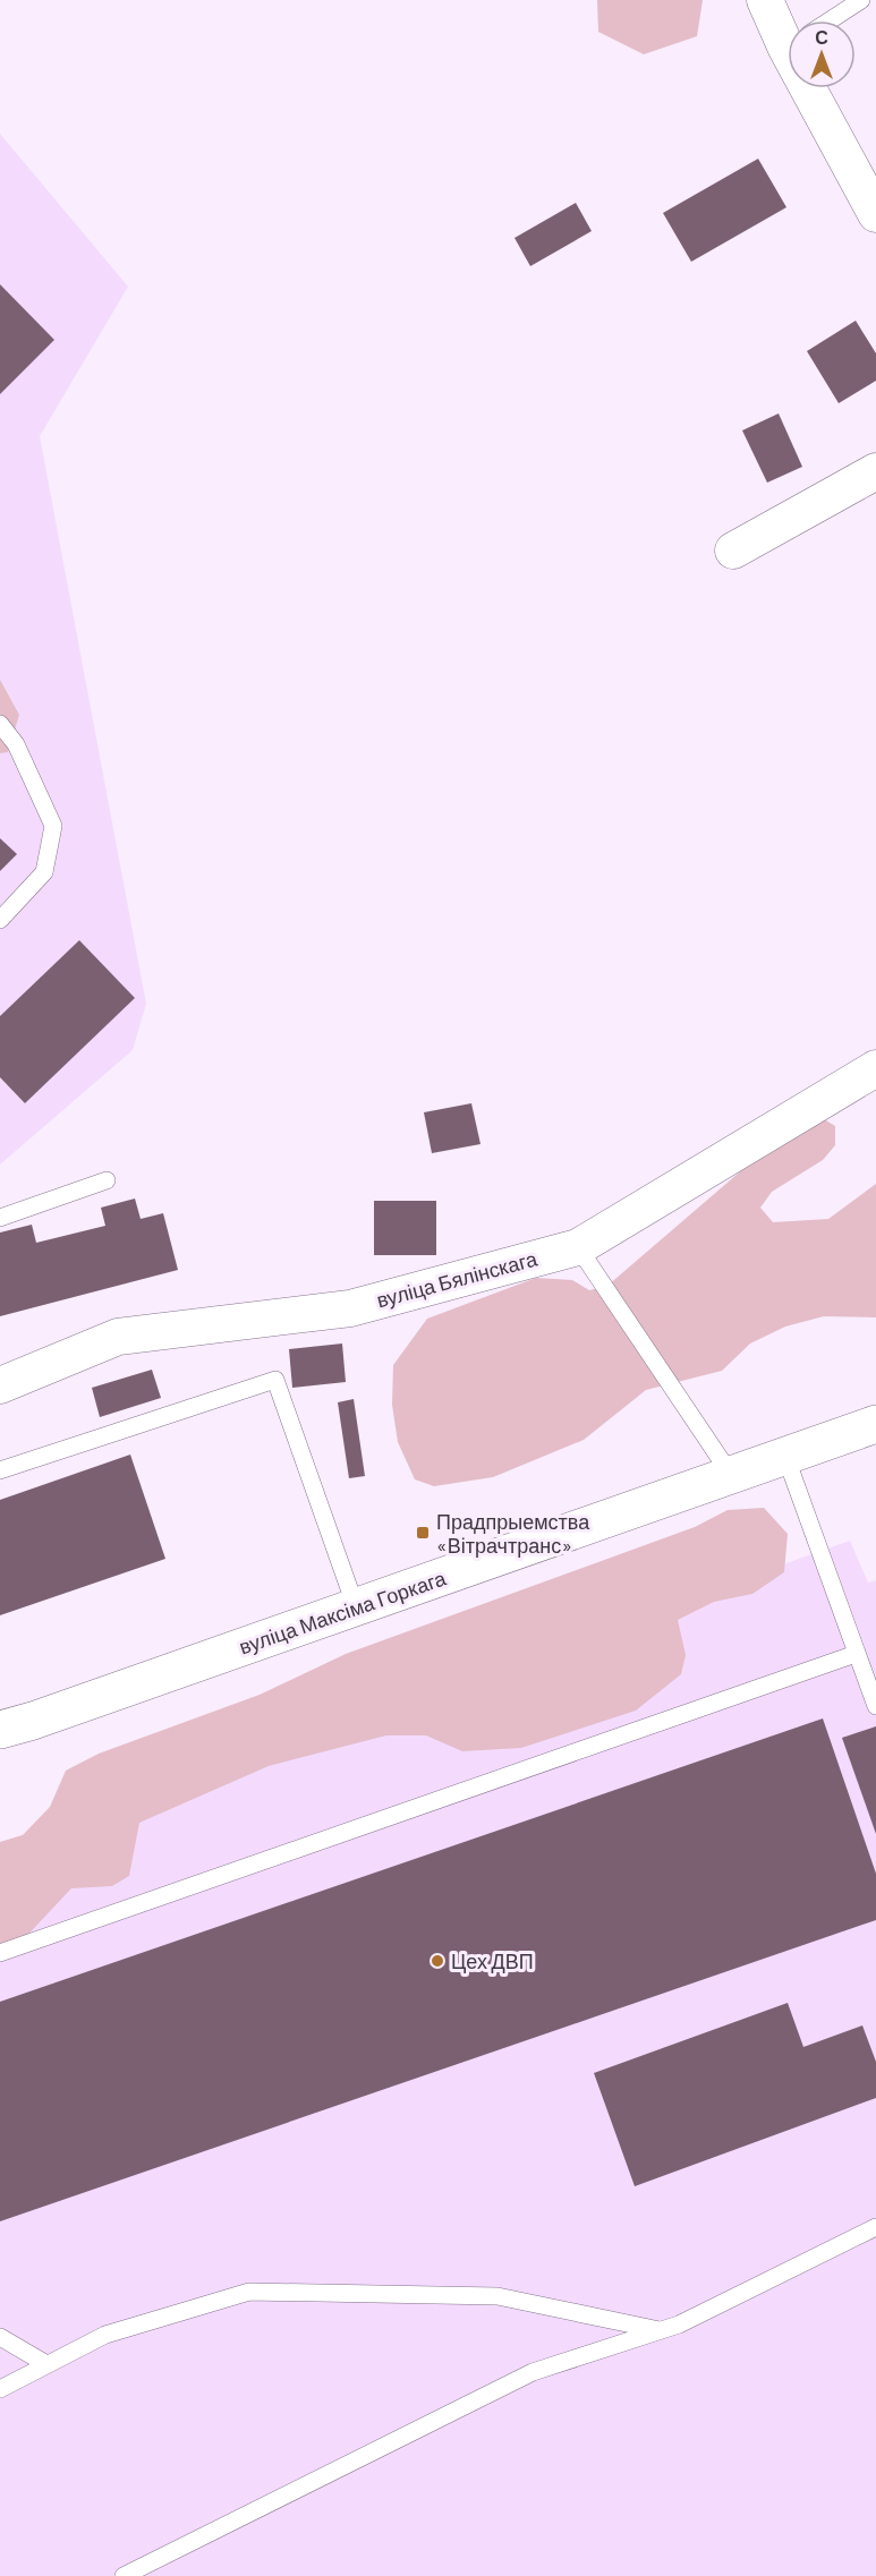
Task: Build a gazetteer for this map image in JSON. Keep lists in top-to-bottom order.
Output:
{
  "streets": {
    "main road": ["вуліца Максіма Горкага"],
    "street": ["вуліца Бялінскага"]
  },
  "places": {
    "transit": ["Прадпрыемства «Вітрачтранс»"],
    "other": ["Цех ДВП"]
  },
  "north": "top"
}
